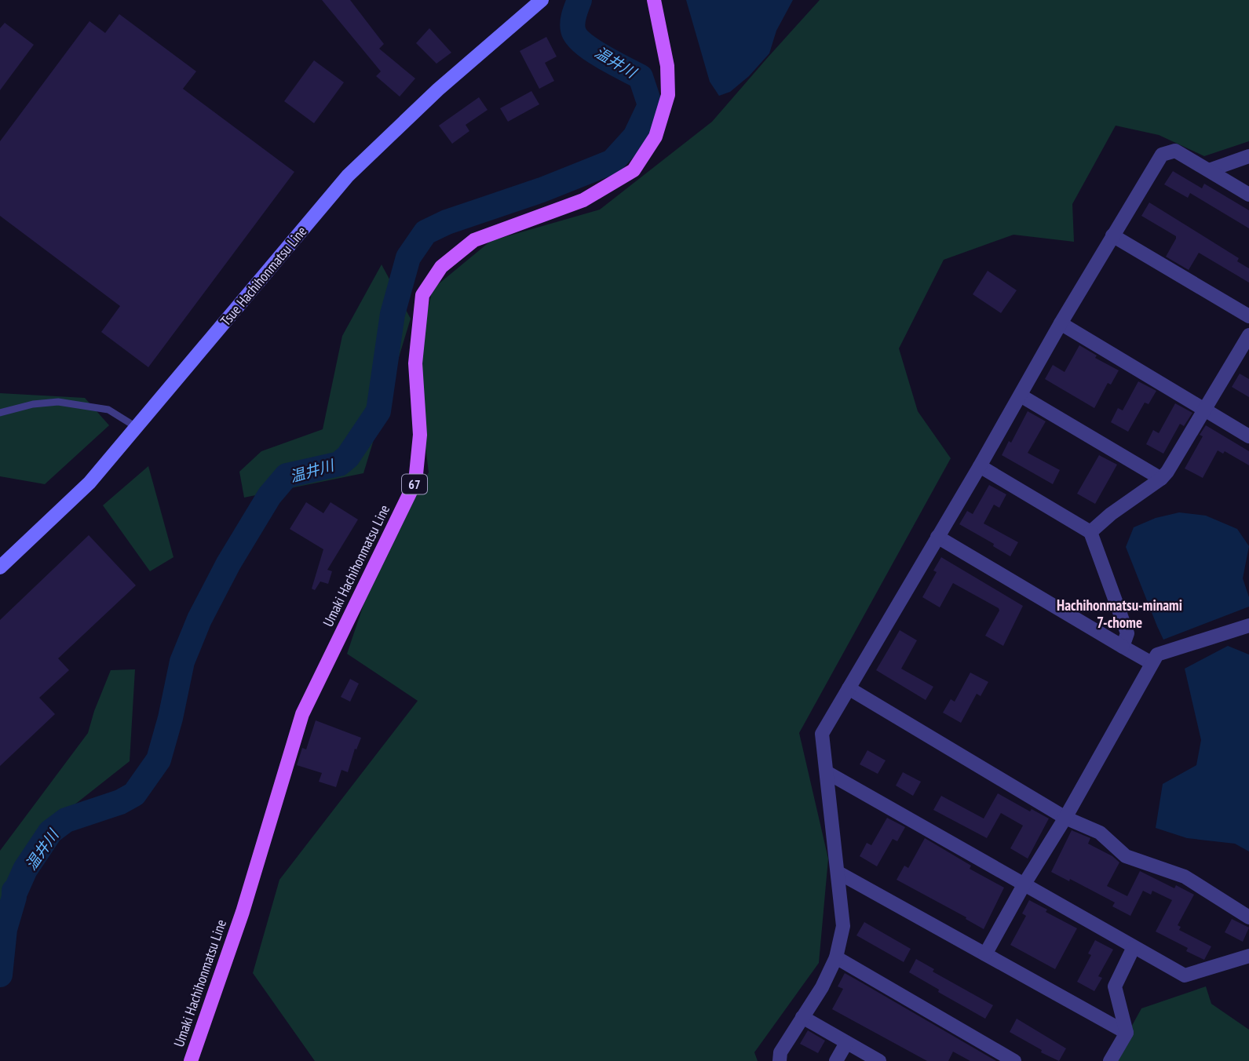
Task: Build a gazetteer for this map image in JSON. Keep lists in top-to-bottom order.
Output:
{
  "streets": {
    "main road": ["Tsue Hachihonmatsu Line", "67", "Umaki Hachihonmatsu Line"]
  },
  "districts": ["Hachihonmatsu-minami 7-chome"],
  "water": ["温井川"]
}
